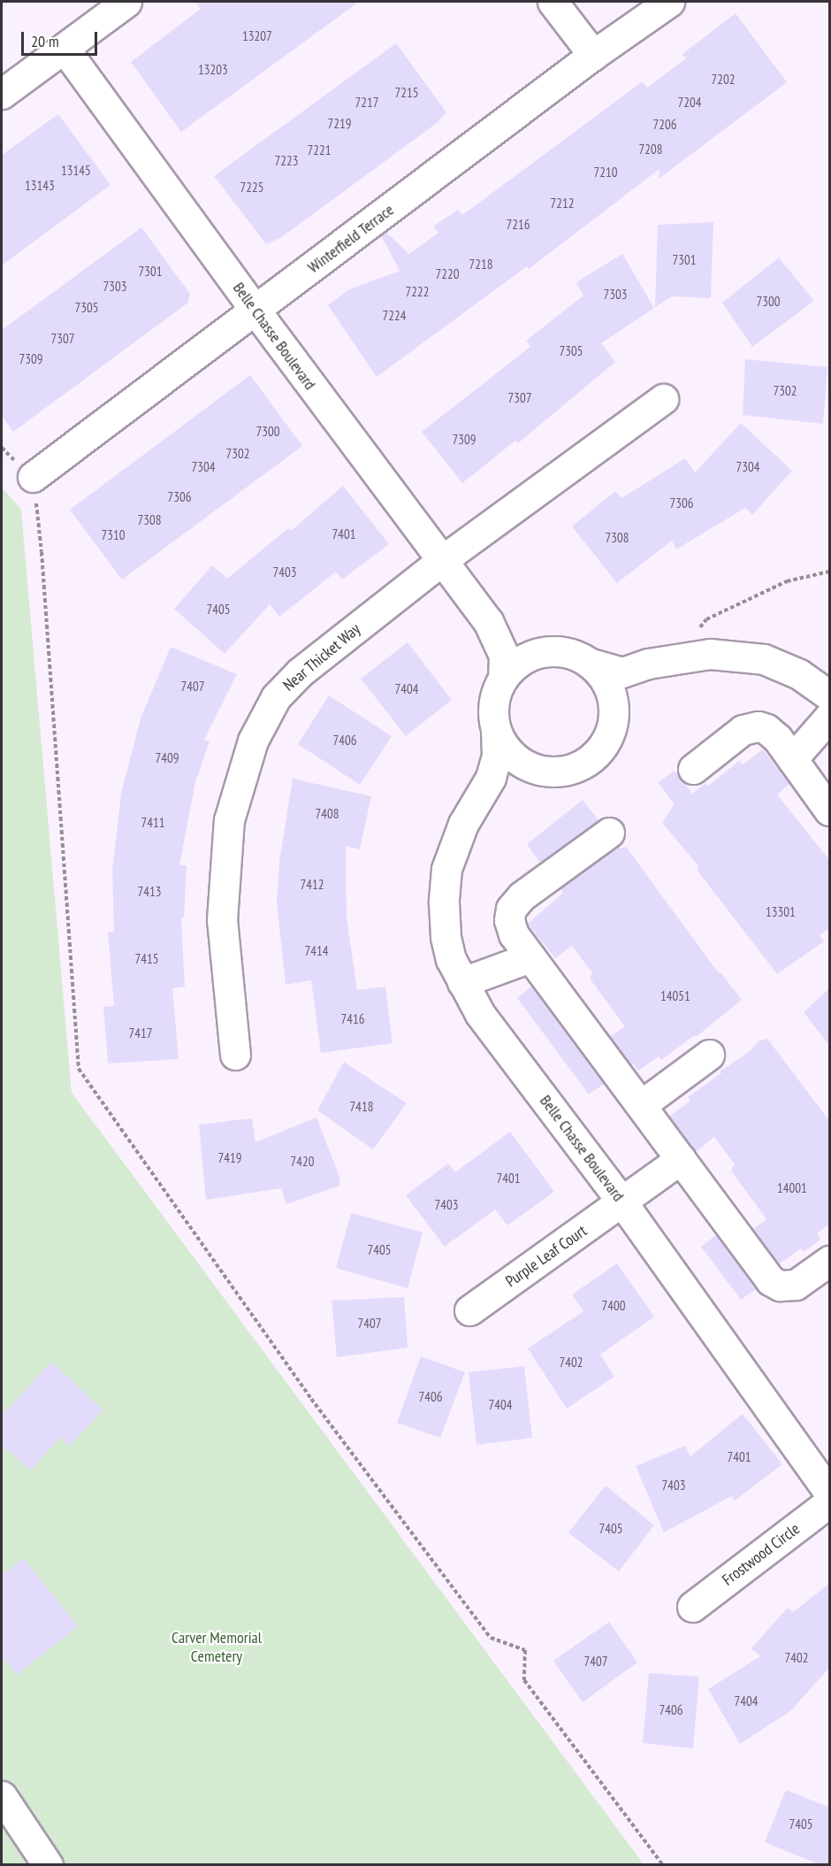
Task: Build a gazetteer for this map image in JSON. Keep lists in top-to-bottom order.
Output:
{
  "streets": {
    "street": [
      "Winterfield Terrace",
      "Belle Chasse Boulevard",
      "Near Thicket Way",
      "Purple Leaf Court",
      "Frostwood Circle"
    ]
  },
  "crossings": [
    ["Winterfield Terrace", "Belle Chasse Boulevard"],
    ["Belle Chasse Boulevard", "Near Thicket Way"],
    ["Belle Chasse Boulevard", "Purple Leaf Court"]
  ],
  "parks": ["Carver Memorial Cemetery"],
  "house_numbers": [
    "13207",
    "13203",
    "7202",
    "7215",
    "7217",
    "7204",
    "7219",
    "7206",
    "7208",
    "7221",
    "7223",
    "13145",
    "7210",
    "13143",
    "7225",
    "7212",
    "7216",
    "7301",
    "7218",
    "7301",
    "7220",
    "7303",
    "7222",
    "7303",
    "7300",
    "7305",
    "7224",
    "7307",
    "7305",
    "7309",
    "7302",
    "7307",
    "7300",
    "7309",
    "7302",
    "7304",
    "7304",
    "7306",
    "7306",
    "7308",
    "7401",
    "7310",
    "7308",
    "7403",
    "7405",
    "7407",
    "7404",
    "7406",
    "7409",
    "7408",
    "7411",
    "7412",
    "7413",
    "13301",
    "7414",
    "7415",
    "14051",
    "7416",
    "7417",
    "7418",
    "7419",
    "7420",
    "7401",
    "14001",
    "7403",
    "7405",
    "7400",
    "7407",
    "7402",
    "7406",
    "7404",
    "7401",
    "7403",
    "7405",
    "7402",
    "7407",
    "7404",
    "7406",
    "7405"
  ],
  "scale_bar": "20 m"
}
